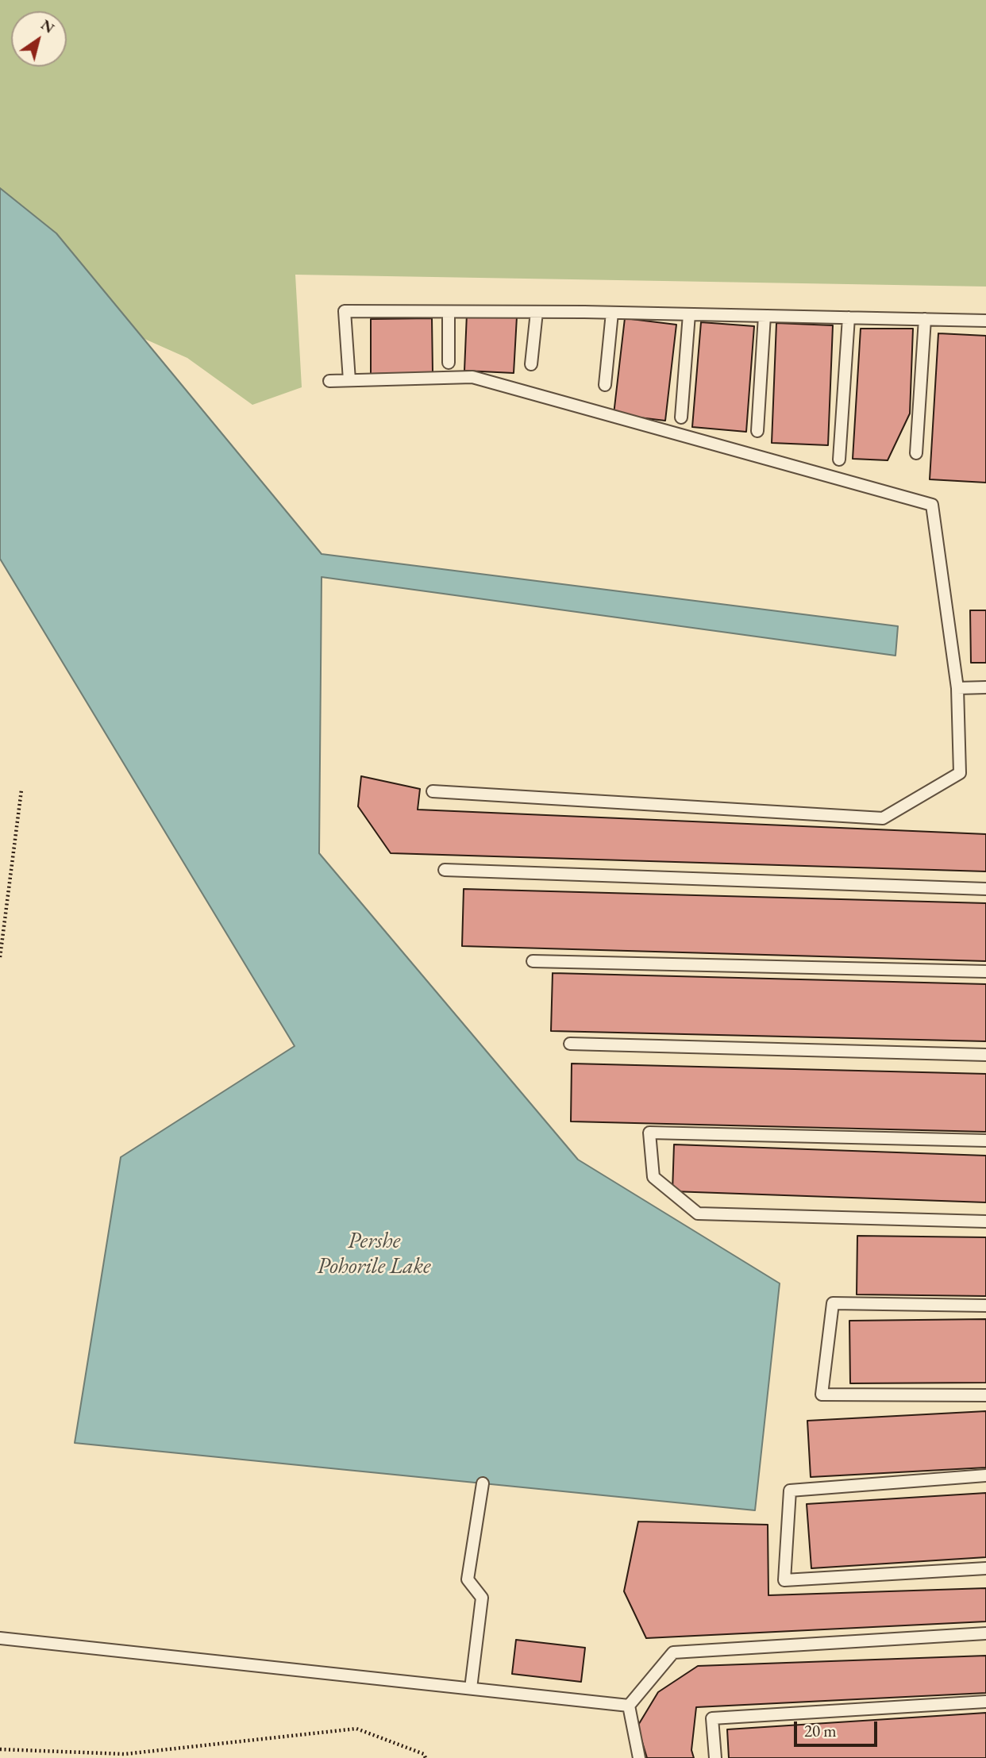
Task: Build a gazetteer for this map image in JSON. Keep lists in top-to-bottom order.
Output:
{
  "water": ["Pershe Pohorile Lake"],
  "scale_bar": "20 m",
  "north": "top right"
}
